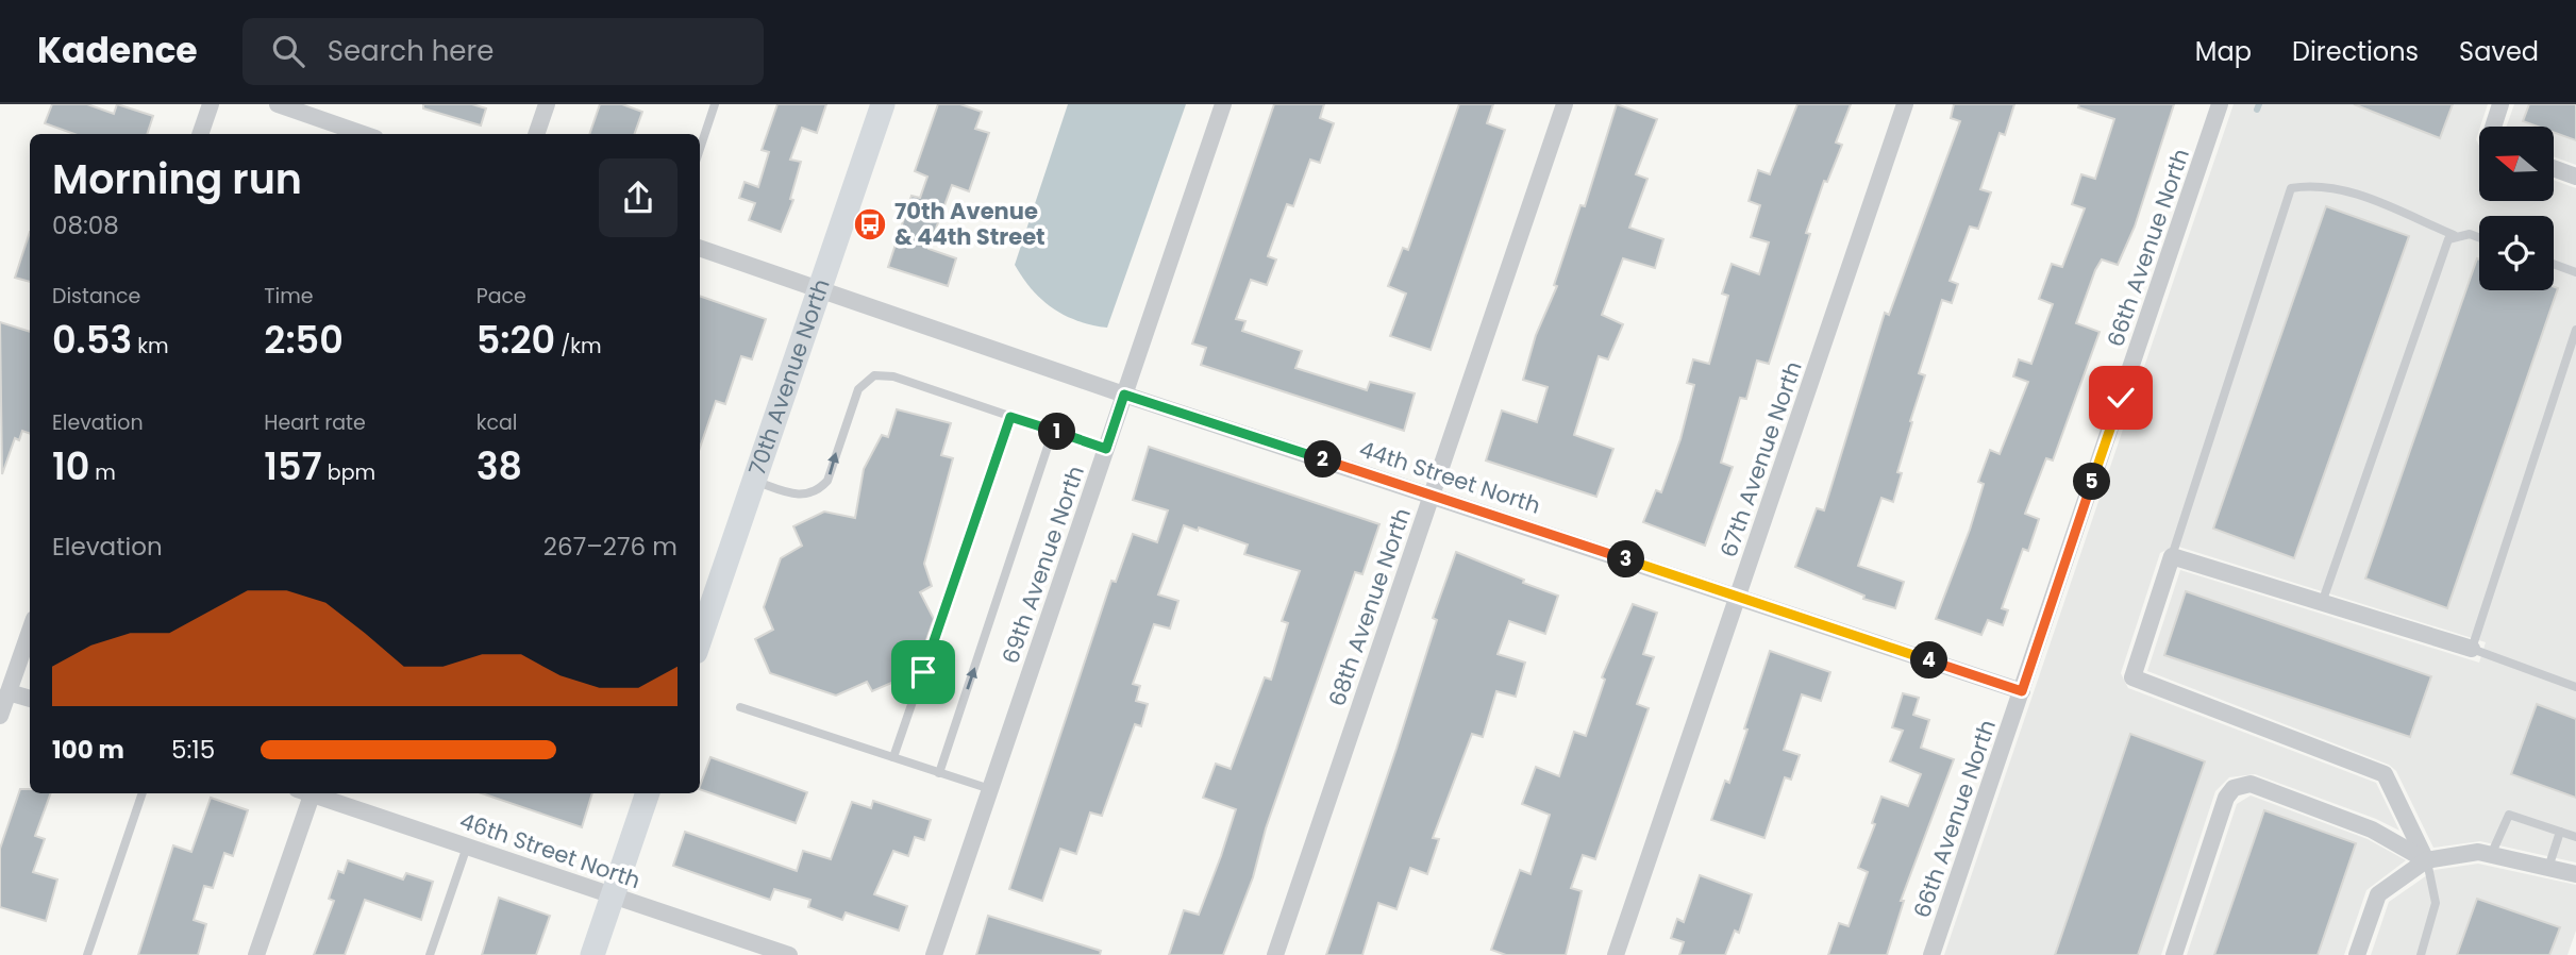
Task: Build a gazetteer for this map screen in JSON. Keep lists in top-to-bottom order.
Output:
{
  "streets": {
    "street": [
      "66th Avenue North",
      "70th Avenue North",
      "67th Avenue North",
      "44th Street North",
      "69th Avenue North",
      "68th Avenue North",
      "46th Street North"
    ]
  },
  "crossings": [
    ["66th Avenue North", "44th Street North"],
    ["70th Avenue North", "44th Street North"],
    ["67th Avenue North", "44th Street North"],
    ["44th Street North", "69th Avenue North"],
    ["44th Street North", "68th Avenue North"]
  ],
  "places": {
    "bus stop": ["70th Avenue & 44th Street"]
  },
  "north": "left",
  "page": {
    "header": "Kadence",
    "search": "Search here",
    "nav": ["Map", "Directions", "Saved"],
    "heading": ["Morning run", "08:08"],
    "stats": [
      ["Distance", "0.53 km"],
      ["Time", "2:50"],
      ["Pace", "5:20 /km"],
      ["Elevation", "10 m"],
      ["Heart rate", "157 bpm"],
      ["kcal", "38"]
    ],
    "pins": [
      "1",
      "2",
      "5",
      "3",
      "4"
    ],
    "chart": ["Elevation", "267–276 m"],
    "list": [
      {
        "name": "100 m",
        "note": "5:15"
      }
    ]
  }
}
